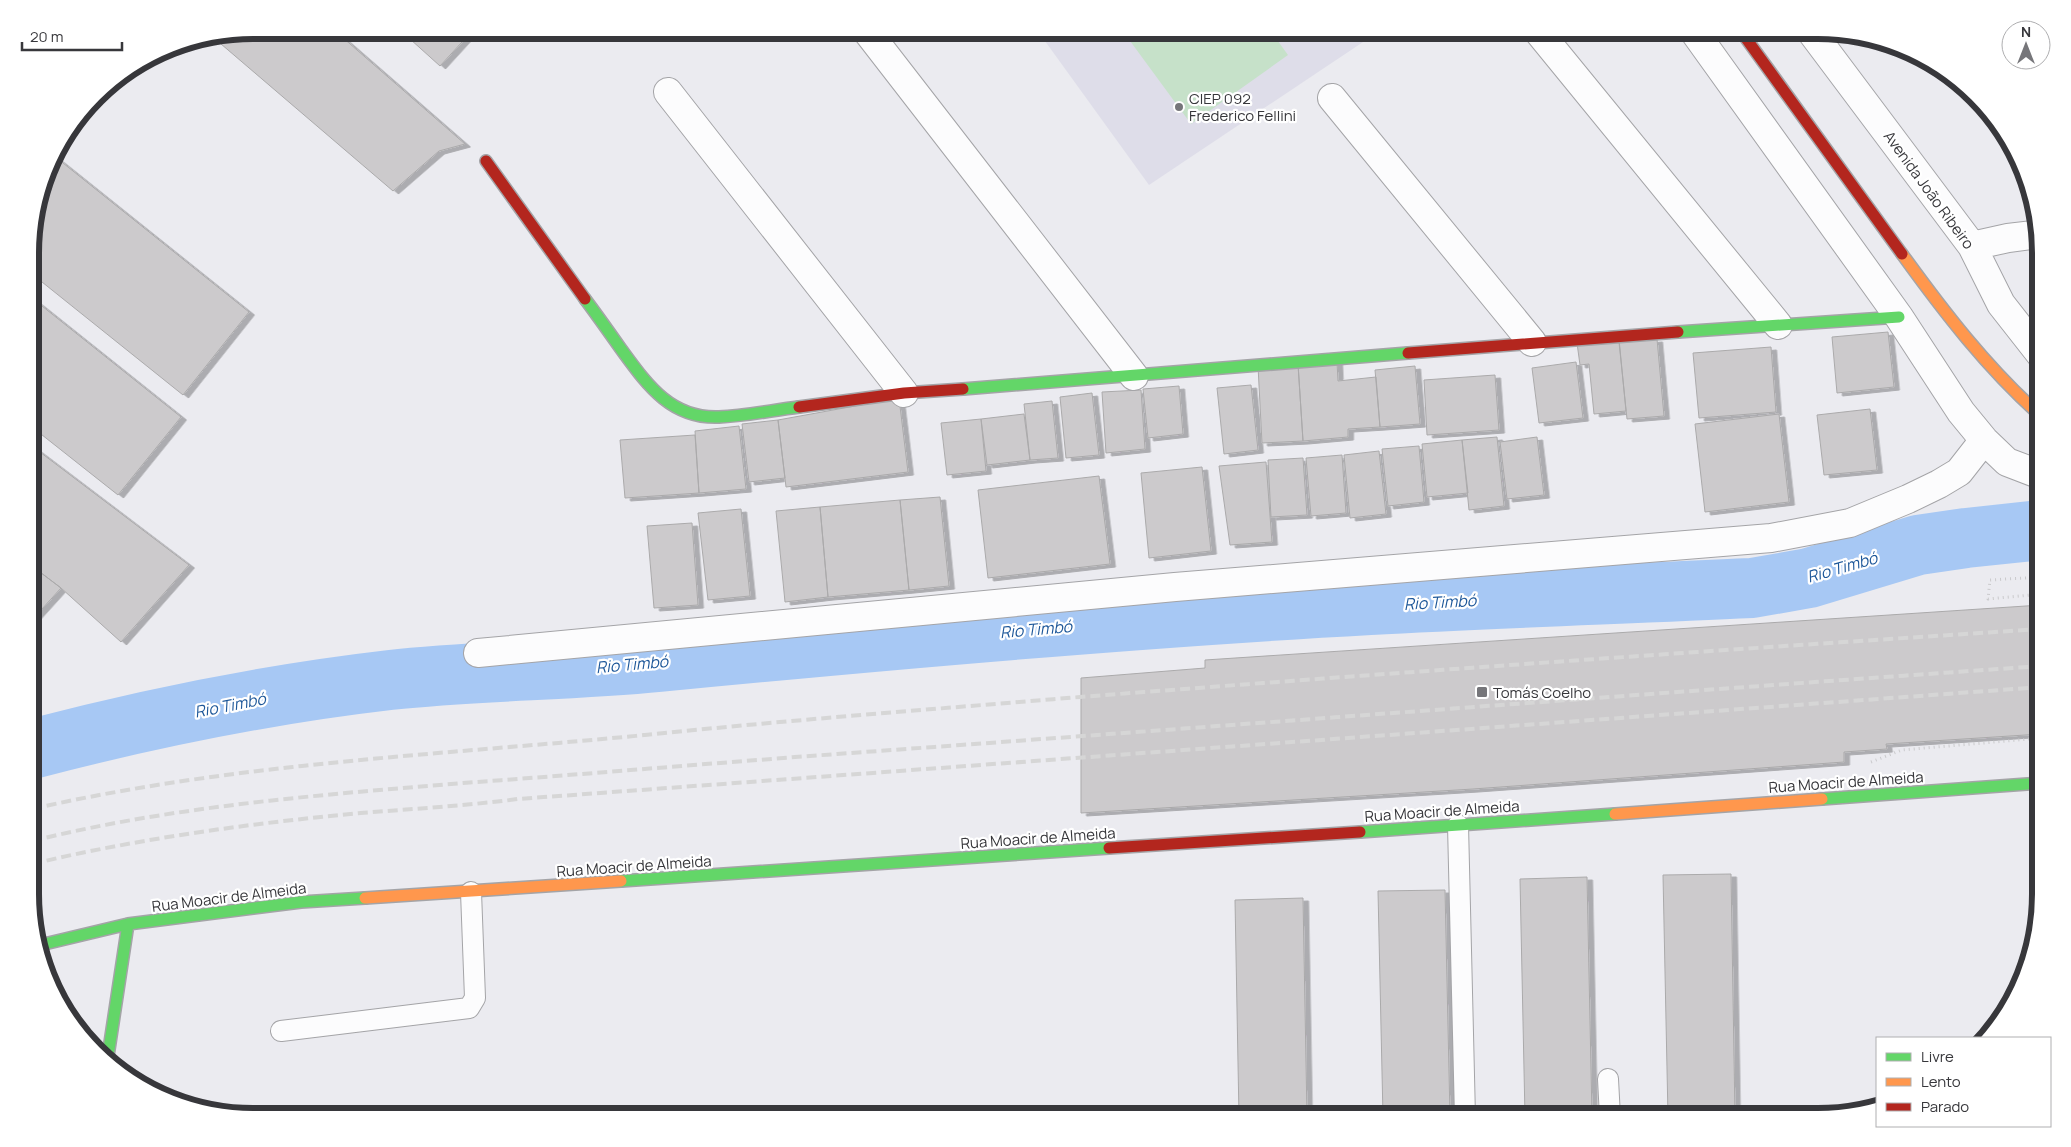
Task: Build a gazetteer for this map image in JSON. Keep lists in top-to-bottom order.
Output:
{
  "streets": {
    "main road": ["Rua Moacir de Almeida"],
    "street": ["Avenida João Ribeiro"]
  },
  "water": ["Rio Timbó"],
  "places": {
    "other": ["CIEP 092 Frederico Fellini"],
    "transit": ["Tomás Coelho"]
  },
  "legend": ["Livre", "Lento", "Parado"],
  "scale_bar": "20 m",
  "north": "top"
}
